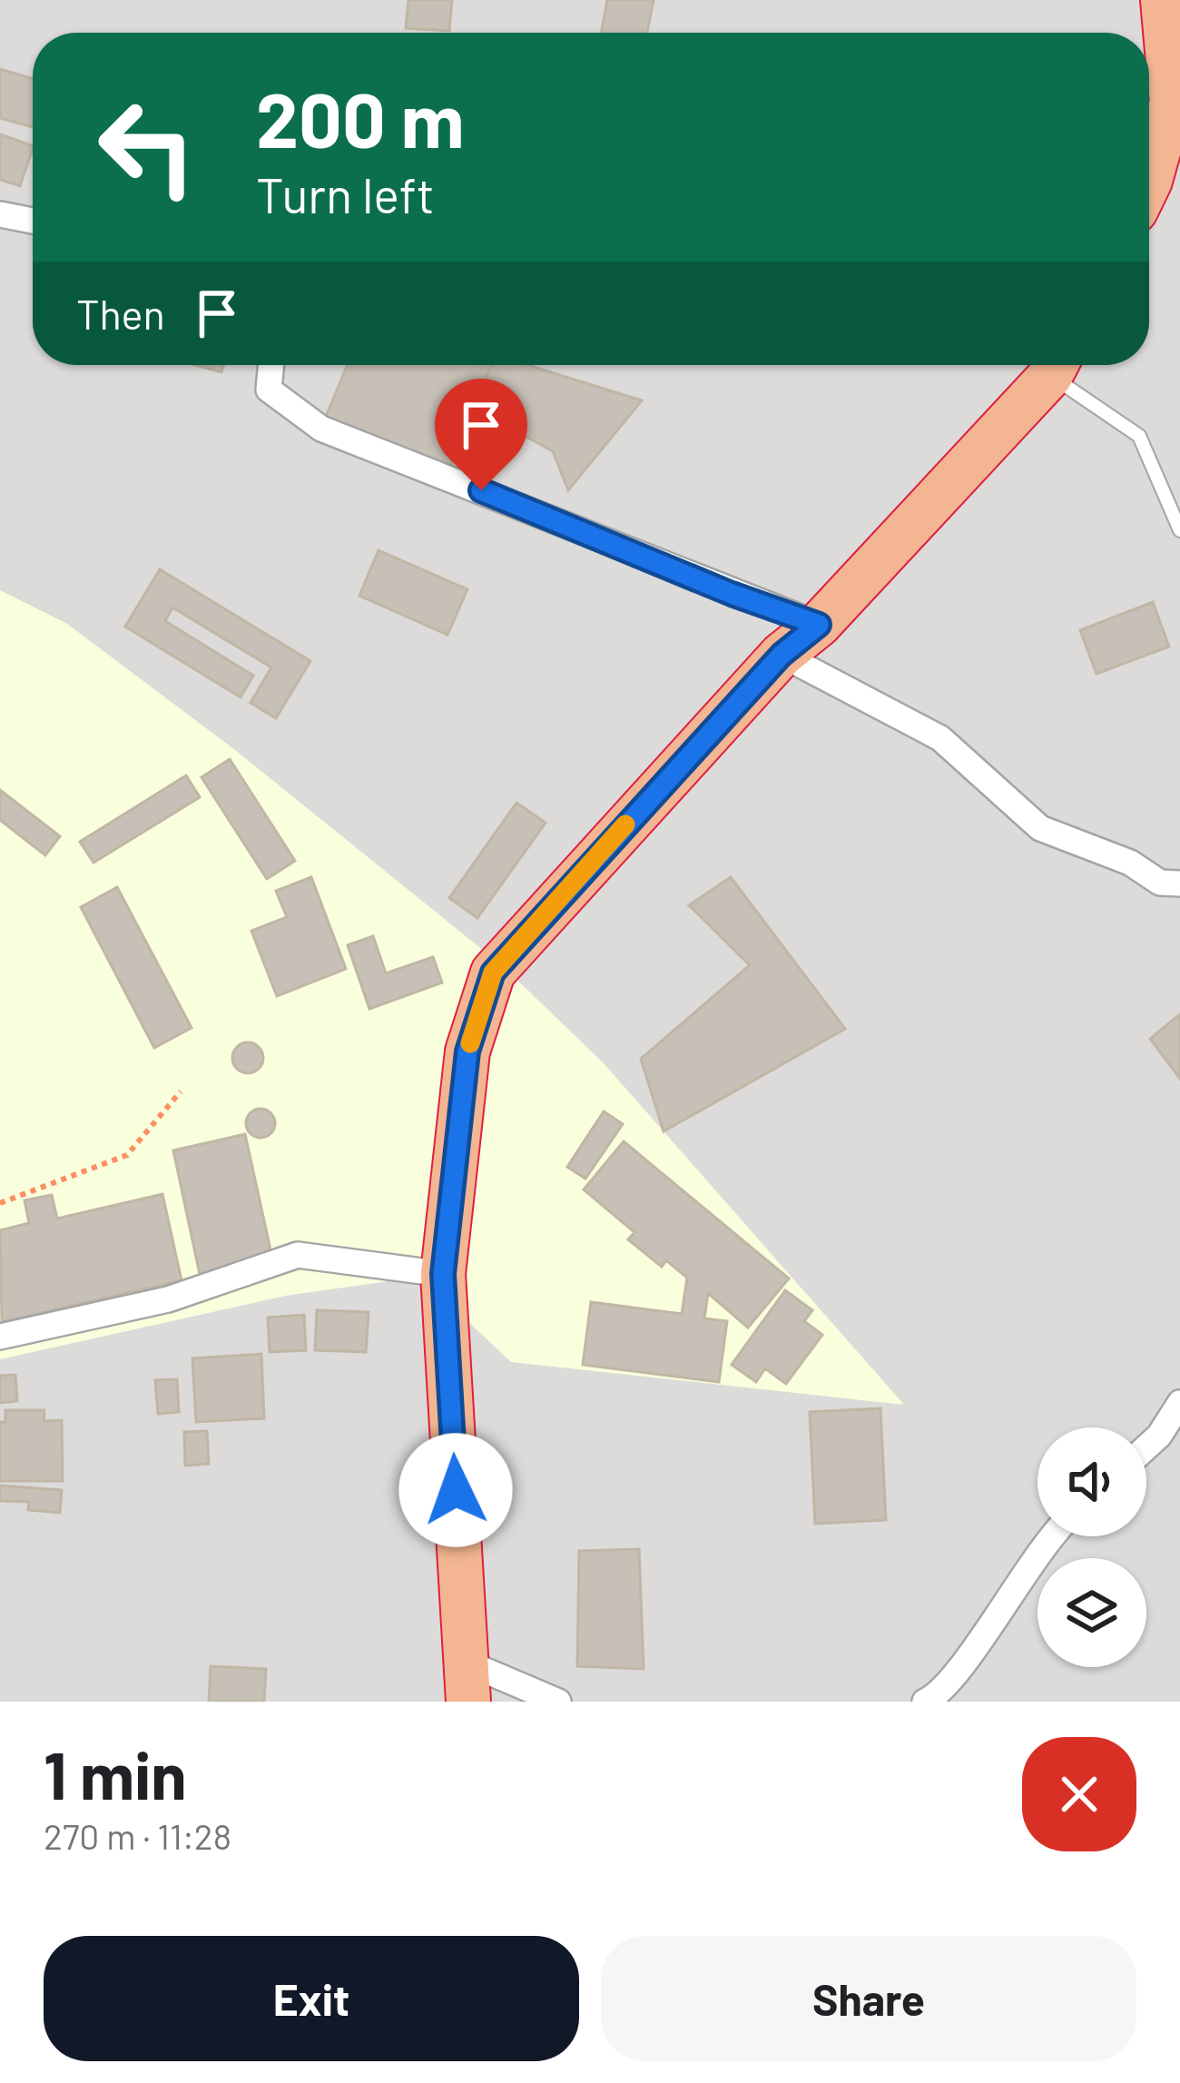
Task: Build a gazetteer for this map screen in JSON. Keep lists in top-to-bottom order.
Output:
{
  "page": {
    "turn": ["200 m", "Turn left"],
    "then": "Then",
    "heading": ["1 min", "270 m · 11:28"],
    "buttons": ["Exit", "Share"]
  }
}
